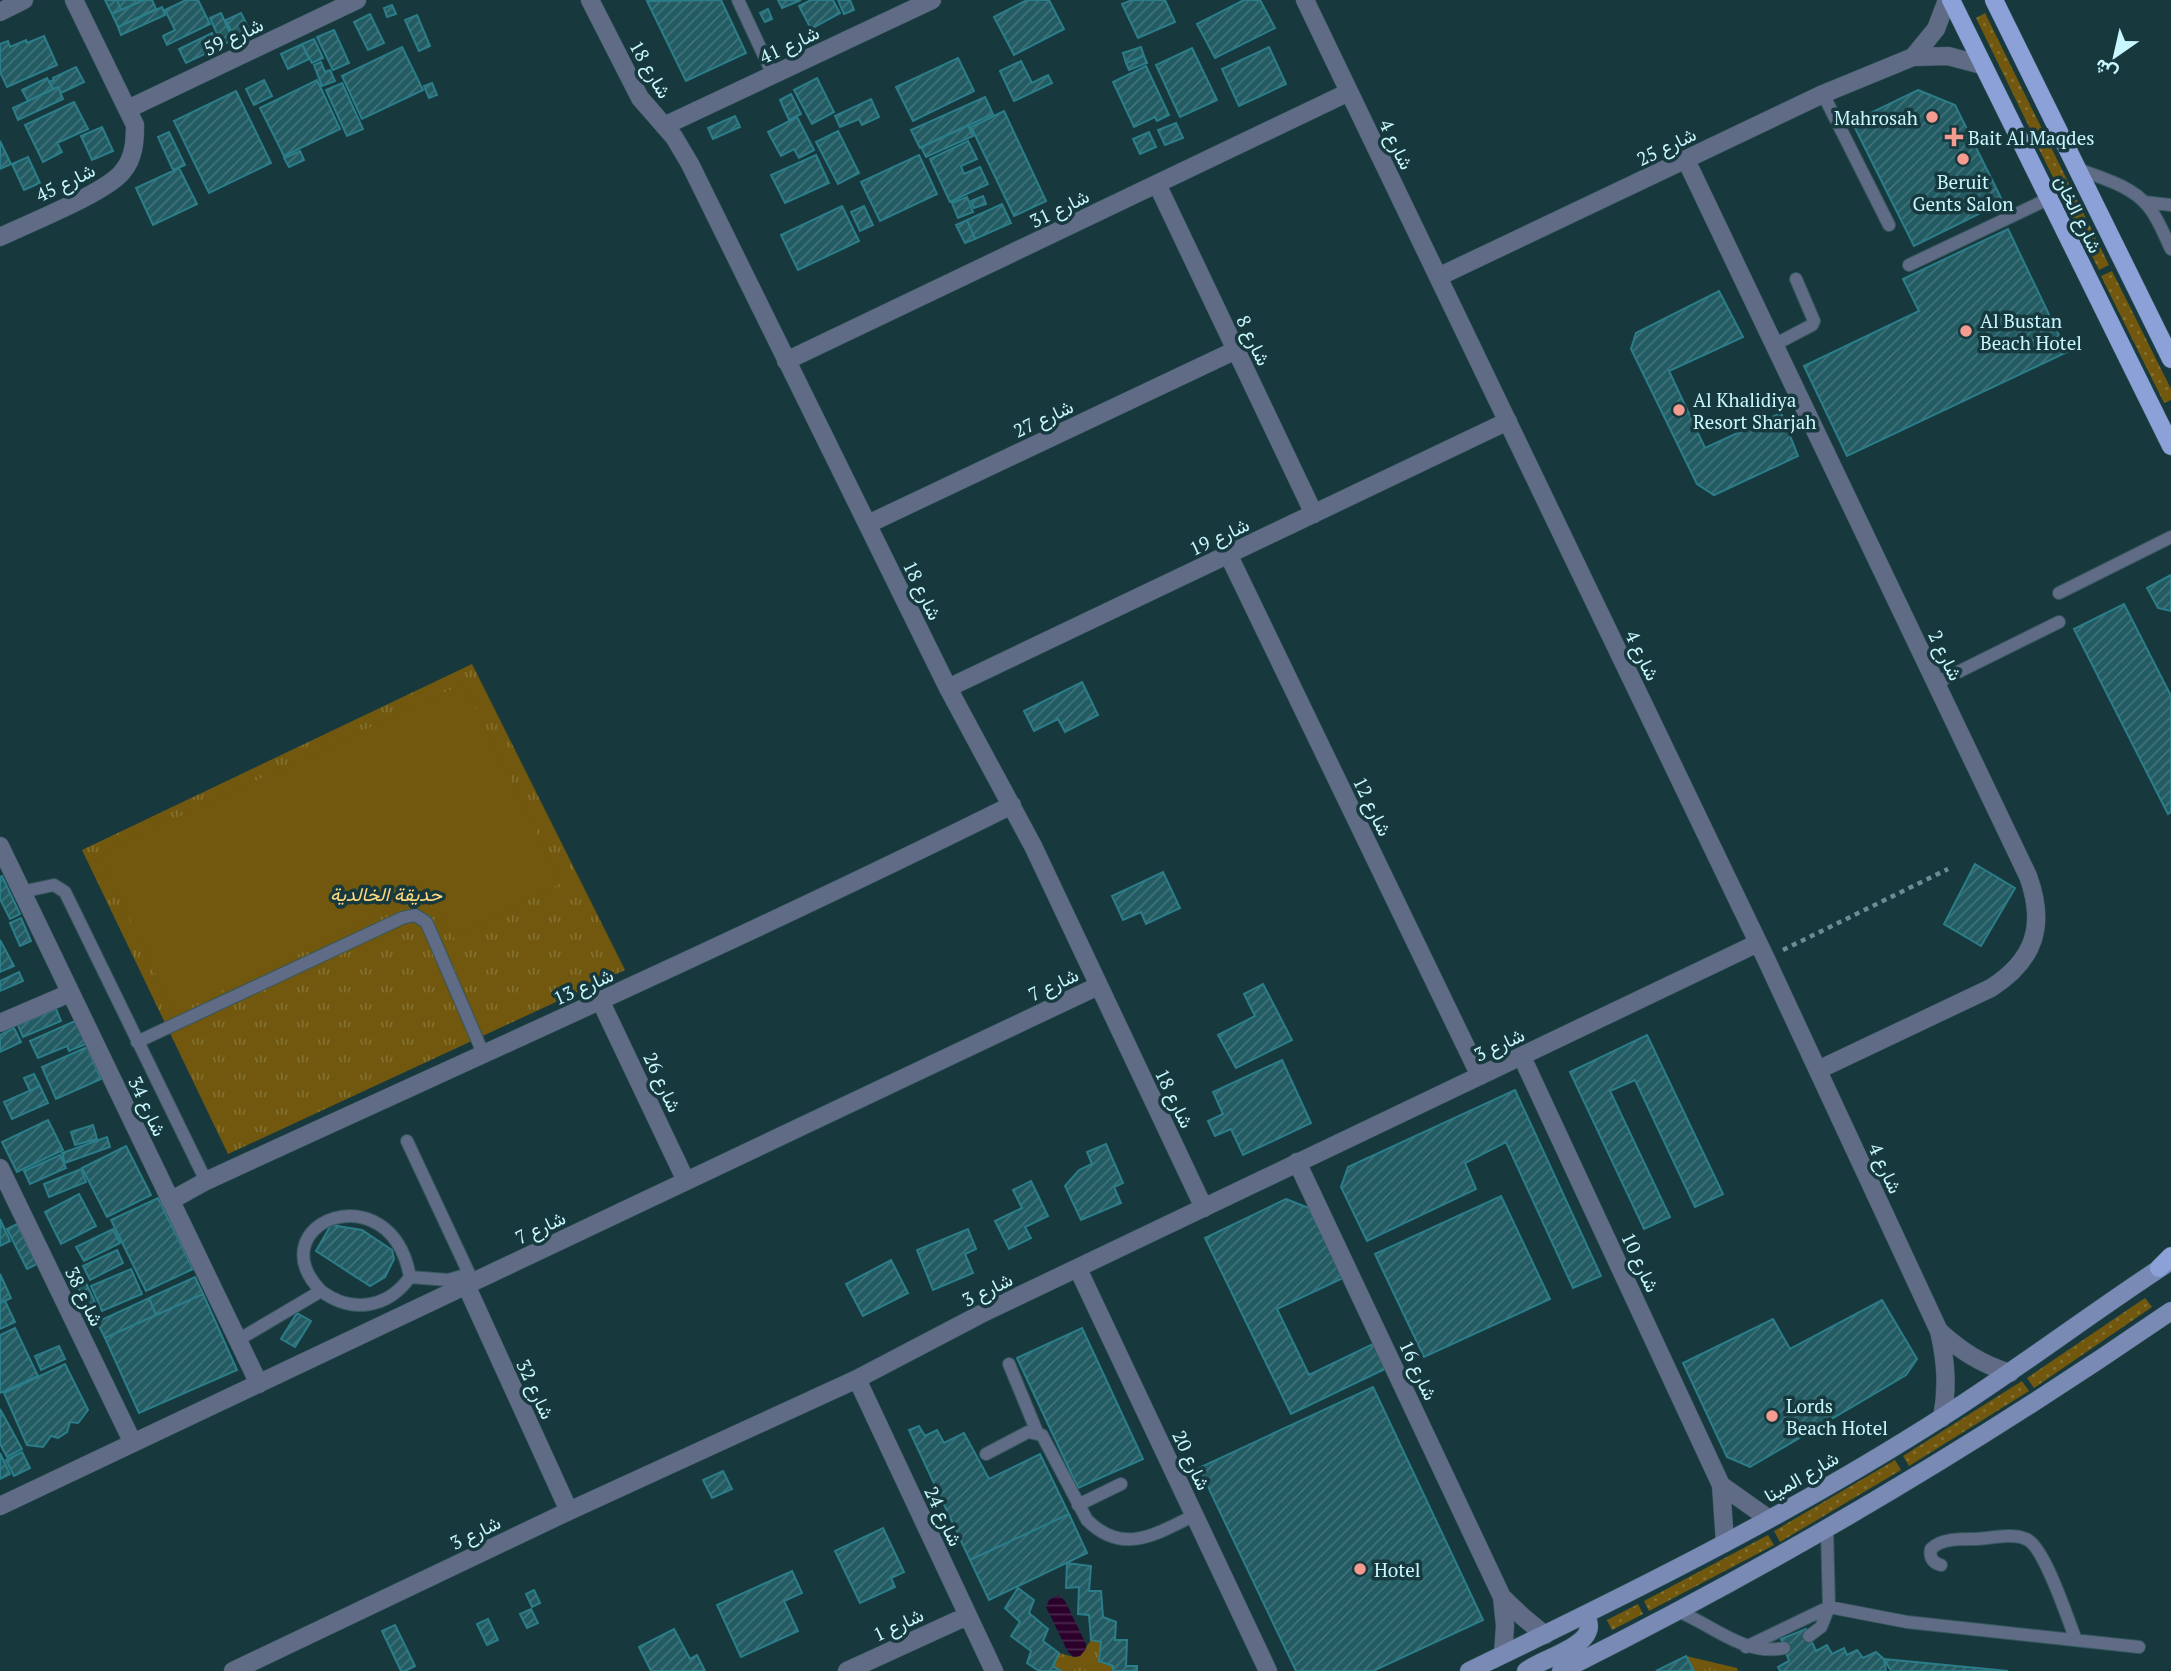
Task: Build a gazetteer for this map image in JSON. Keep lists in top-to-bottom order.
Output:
{
  "streets": {
    "main road": ["شارع الخان", "شارع المينا"],
    "street": [
      "شارع 59",
      "شارع 41",
      "شارع 18",
      "شارع 4",
      "شارع 25",
      "شارع 45",
      "شارع 31",
      "شارع 8",
      "شارع 27",
      "شارع 19",
      "شارع 2",
      "شارع 12",
      "شارع 7",
      "شارع 13",
      "شارع 3",
      "شارع 26",
      "شارع 34",
      "شارع 10",
      "شارع 38",
      "شارع 16",
      "شارع 32",
      "شارع 20",
      "شارع 24",
      "شارع 1"
    ]
  },
  "crossings": [
    ["شارع 59", "شارع 45"],
    ["شارع 41", "شارع 18"],
    ["شارع 18", "شارع 31"],
    ["شارع 18", "شارع 27"],
    ["شارع 18", "شارع 19"],
    ["شارع 18", "شارع 7"],
    ["شارع 18", "شارع 13"],
    ["شارع 18", "شارع 3"],
    ["شارع 4", "شارع 25"],
    ["شارع 4", "شارع 31"],
    ["شارع 4", "شارع 19"],
    ["شارع 4", "شارع 2"],
    ["شارع 4", "شارع 3"],
    ["شارع 4", "شارع المينا"],
    ["شارع 25", "شارع الخان"],
    ["شارع 25", "شارع 2"],
    ["شارع 31", "شارع 8"],
    ["شارع 8", "شارع 27"],
    ["شارع 8", "شارع 19"],
    ["شارع 19", "شارع 12"],
    ["شارع 12", "شارع 3"],
    ["شارع 7", "شارع 26"],
    ["شارع 7", "شارع 34"],
    ["شارع 7", "شارع 38"],
    ["شارع 7", "شارع 32"],
    ["شارع 13", "شارع 26"],
    ["شارع 13", "شارع 34"],
    ["شارع 3", "شارع 10"],
    ["شارع 3", "شارع 16"],
    ["شارع 3", "شارع 32"],
    ["شارع 3", "شارع 20"],
    ["شارع 3", "شارع 24"],
    ["شارع 10", "شارع المينا"],
    ["شارع 16", "شارع المينا"],
    ["شارع 24", "شارع 1"]
  ],
  "parks": ["حديقة الخالدية"],
  "places": {
    "other": [
      "Mahrosah",
      "Beruit Gents Salon",
      "Al Bustan Beach Hotel",
      "Al Khalidiya Resort Sharjah",
      "Lords Beach Hotel",
      "Hotel"
    ],
    "health": ["Bait Al Maqdes"]
  },
  "north": "bottom left"
}
